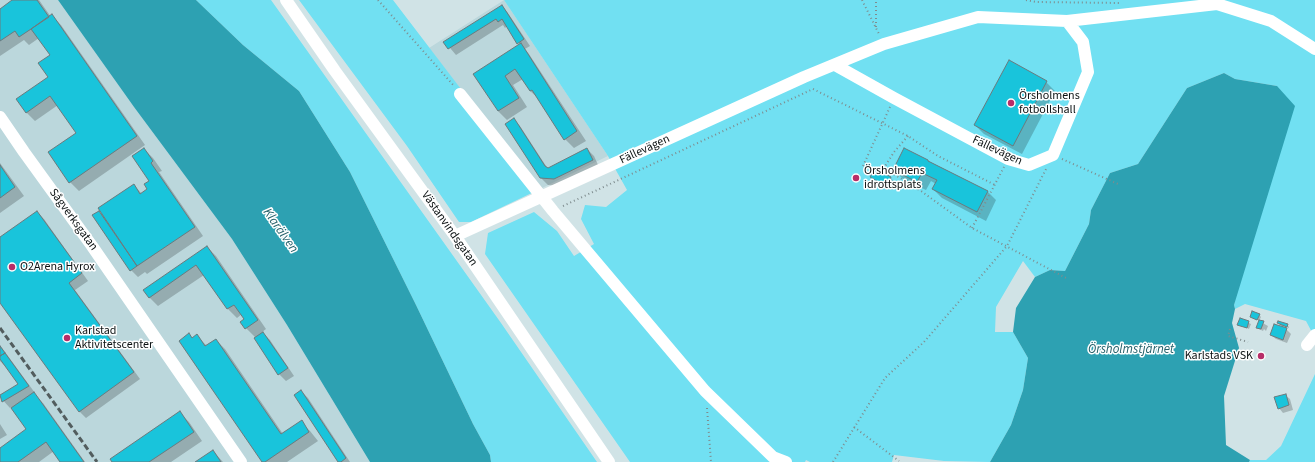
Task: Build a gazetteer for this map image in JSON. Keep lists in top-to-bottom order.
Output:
{
  "streets": {
    "street": ["Fällevägen", "Sågverksgatan", "Västanvindsgatan"]
  },
  "crossings": [
    ["Fällevägen", "Västanvindsgatan"]
  ],
  "water": ["Klarälven", "Örsholmstjärnet"],
  "places": [
    "Örsholmens fotbollshall",
    "Örsholmens idrottsplats",
    "O2Arena Hyrox",
    "Karlstad Aktivitetscenter",
    "Karlstads VSK"
  ]
}
